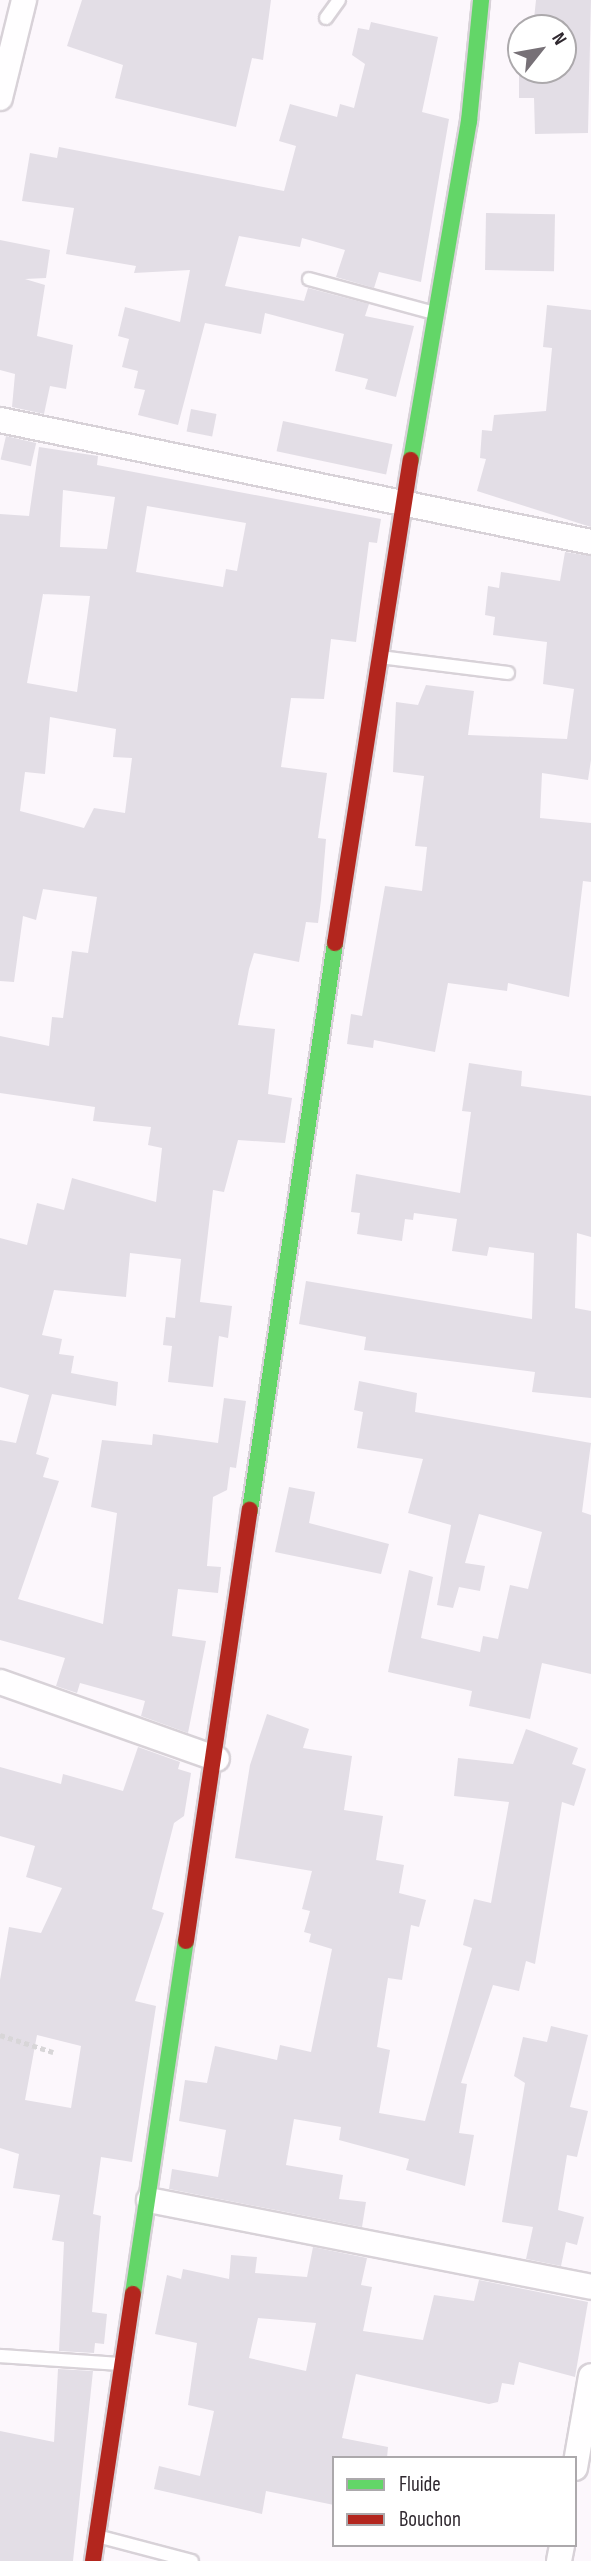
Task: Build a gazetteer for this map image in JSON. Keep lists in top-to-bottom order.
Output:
{
  "legend": ["Fluide", "Bouchon"],
  "north": "top right"
}
